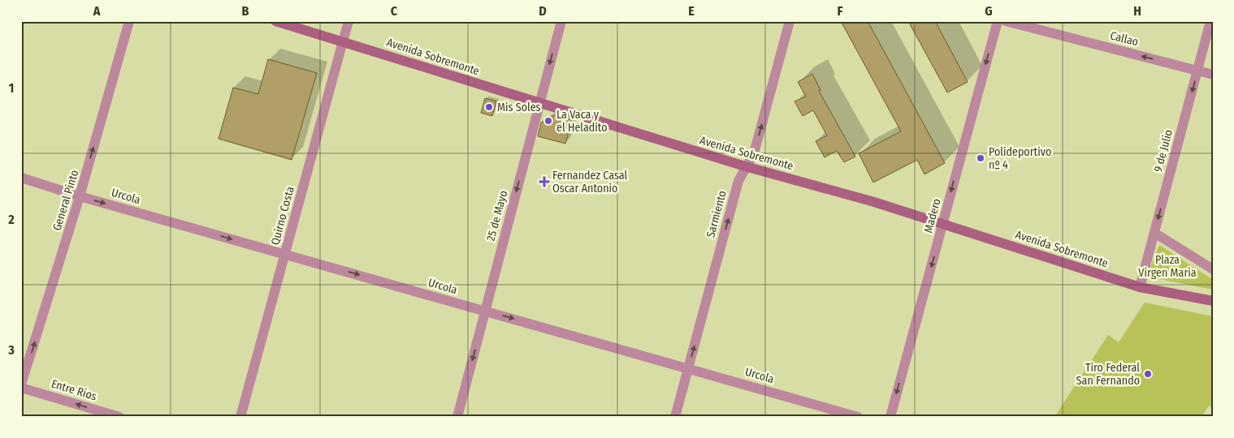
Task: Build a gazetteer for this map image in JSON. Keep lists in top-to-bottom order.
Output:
{
  "streets": {
    "main road": ["Avenida Sobremonte"],
    "street": [
      "Callao",
      "9 de Julio",
      "Urcola",
      "General Pinto",
      "Sarmiento",
      "Quirno Costa",
      "25 de Mayo",
      "Madero",
      "Entre Ríos"
    ]
  },
  "crossings": [
    ["Callao", "9 de Julio"],
    ["Avenida Sobremonte", "9 de Julio"],
    ["Avenida Sobremonte", "Sarmiento"],
    ["Avenida Sobremonte", "Quirno Costa"],
    ["Avenida Sobremonte", "25 de Mayo"],
    ["Avenida Sobremonte", "Madero"],
    ["Urcola", "General Pinto"],
    ["Urcola", "Sarmiento"],
    ["Urcola", "Quirno Costa"],
    ["Urcola", "25 de Mayo"],
    ["General Pinto", "Entre Ríos"]
  ],
  "one_way": [
    "Callao",
    "9 de Julio",
    "Urcola",
    "General Pinto",
    "Sarmiento",
    "25 de Mayo",
    "Madero",
    "Entre Ríos"
  ],
  "parks": ["Plaza Virgen Maria"],
  "places": {
    "other": [
      "Mis Soles",
      "La Vaca y el Heladito",
      "Polideportivo nº 4",
      "Tiro Federal San Fernando"
    ],
    "health": ["Fernandez Casal Oscar Antonio"]
  },
  "grid": {
    "columns": [
      "A",
      "B",
      "C",
      "D",
      "E",
      "F",
      "G",
      "H"
    ],
    "rows": ["1", "2", "3"]
  }
}
